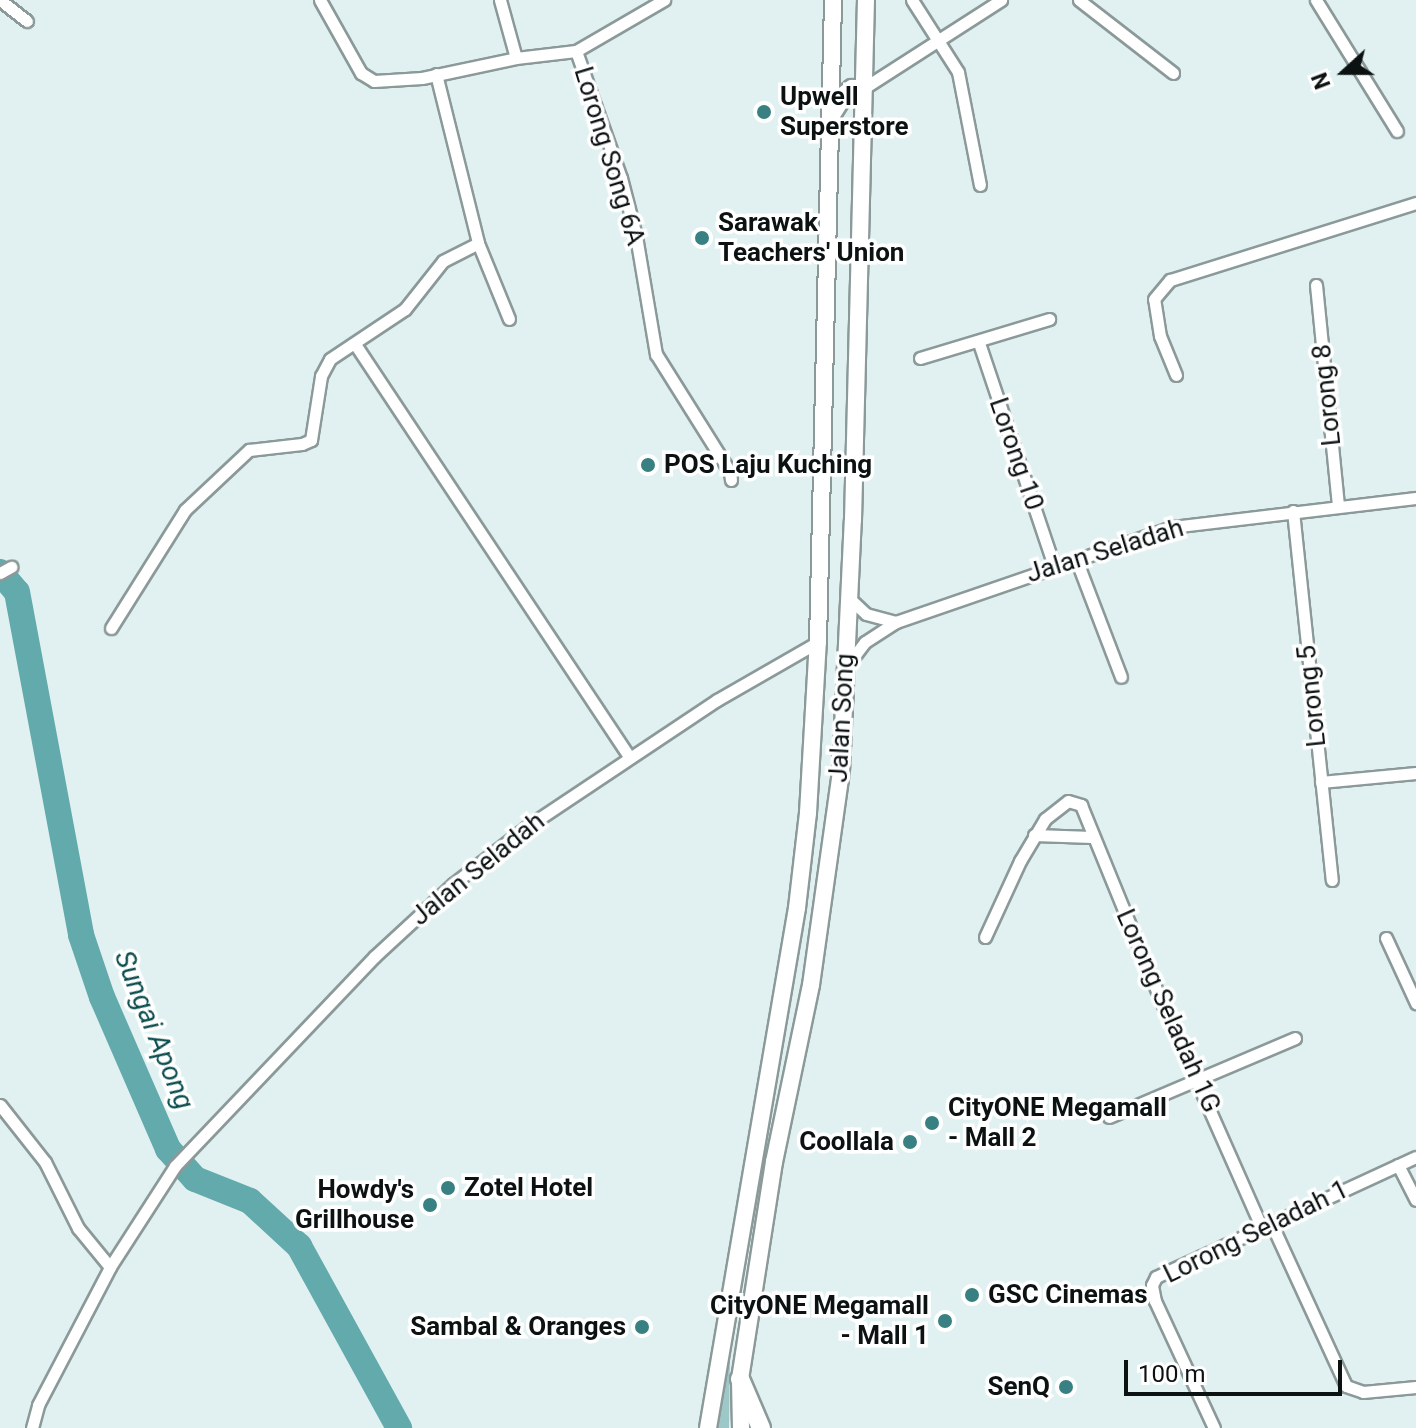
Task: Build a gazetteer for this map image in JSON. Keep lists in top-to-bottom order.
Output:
{
  "streets": {
    "main road": ["Jalan Song"],
    "street": [
      "Lorong Song 6A",
      "Lorong 8",
      "Lorong 10",
      "Jalan Seladah",
      "Lorong 5",
      "Lorong Seladah 1G",
      "Lorong Seladah 1"
    ]
  },
  "crossings": [
    ["Lorong 8", "Jalan Seladah"],
    ["Lorong 10", "Jalan Seladah"],
    ["Jalan Seladah", "Lorong 5"],
    ["Jalan Seladah", "Jalan Song"],
    ["Lorong Seladah 1G", "Lorong Seladah 1"]
  ],
  "water": ["Sungai Apong"],
  "places": [
    "Upwell Superstore",
    "Sarawak Teachers' Union",
    "POS Laju Kuching",
    "CityONE Megamall - Mall 2",
    "Coollala",
    "Zotel Hotel",
    "Howdy's Grillhouse",
    "GSC Cinemas",
    "CityONE Megamall - Mall 1",
    "Sambal & Oranges",
    "SenQ"
  ],
  "scale_bar": "100 m",
  "north": "left"
}
